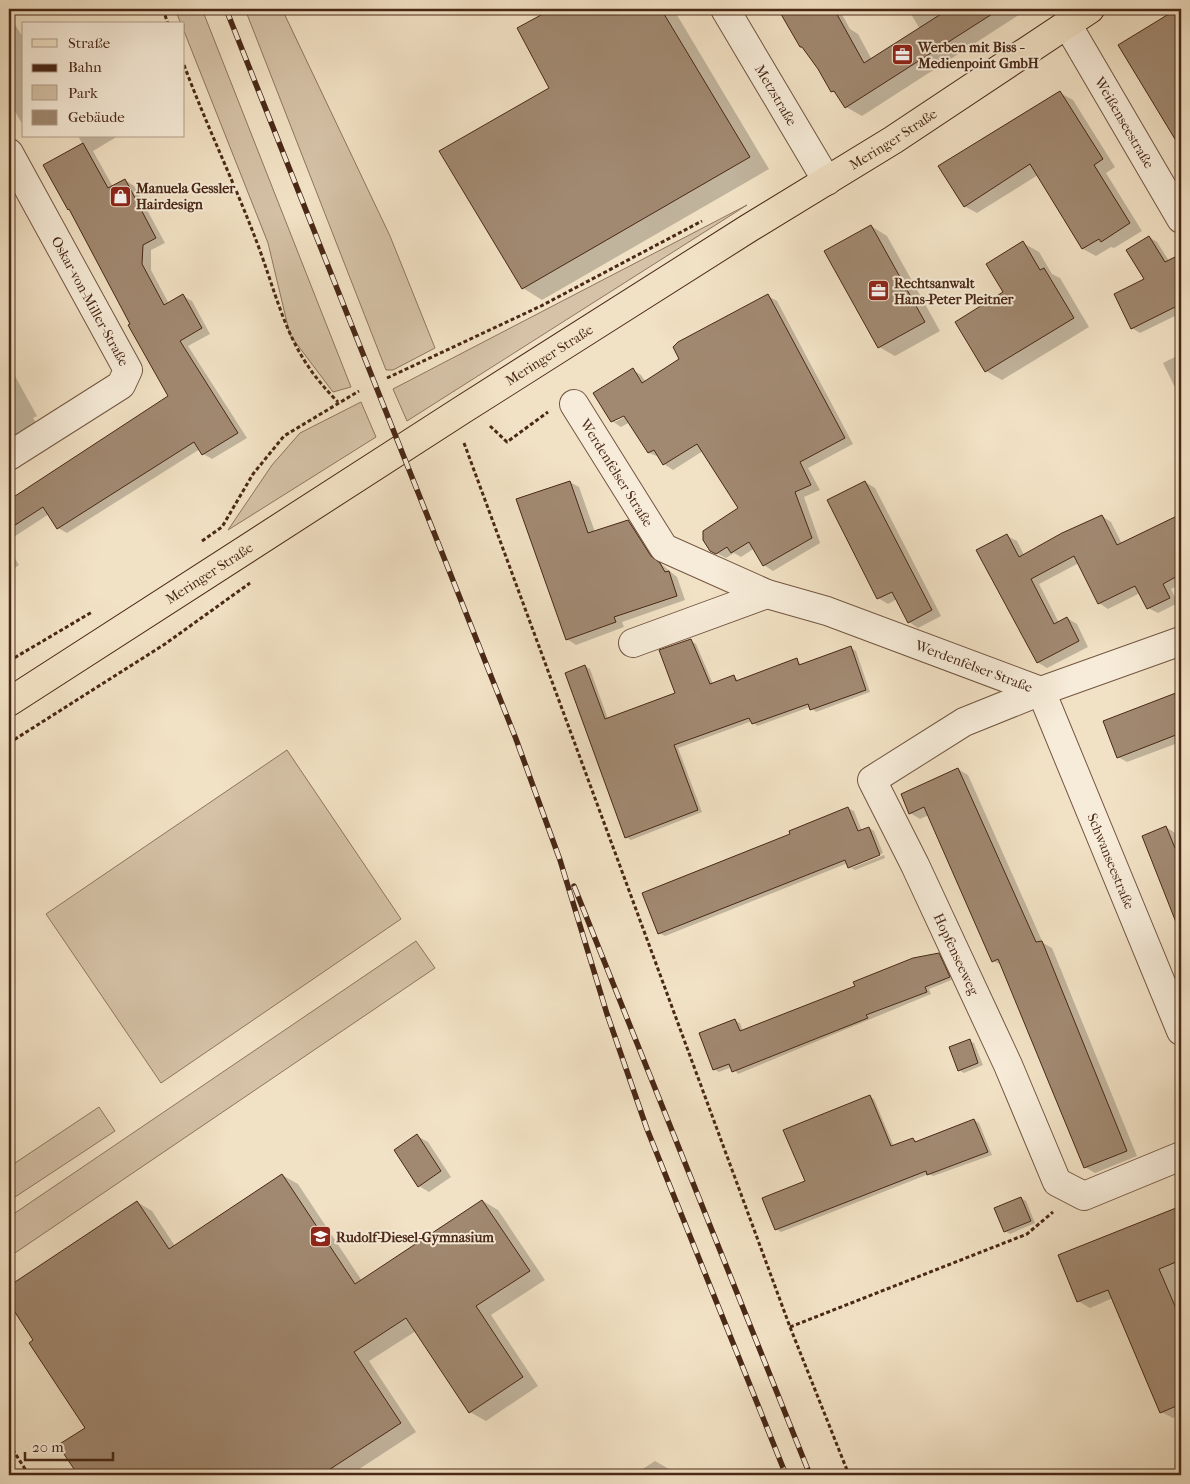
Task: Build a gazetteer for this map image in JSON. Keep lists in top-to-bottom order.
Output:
{
  "streets": {
    "main road": ["Meringer Straße"],
    "street": [
      "Metzstraße",
      "Weißenseestraße",
      "Oskar-von-Miller-Straße",
      "Werdenfelser Straße",
      "Schwanseestraße",
      "Hopfenseeweg"
    ]
  },
  "crossings": [
    ["Metzstraße", "Meringer Straße"],
    ["Weißenseestraße", "Meringer Straße"],
    ["Werdenfelser Straße", "Schwanseestraße"],
    ["Werdenfelser Straße", "Hopfenseeweg"],
    ["Schwanseestraße", "Hopfenseeweg"]
  ],
  "places": {
    "office": ["Werben mit Biss - Medienpoint GmbH", "Rechtsanwalt Hans-Peter Pleitner"],
    "shop": ["Manuela Gessler Hairdesign"],
    "school or university": ["Rudolf-Diesel-Gymnasium"]
  },
  "legend": [
    "Straße",
    "Bahn",
    "Park",
    "Gebäude"
  ],
  "scale_bar": "20 m"
}
